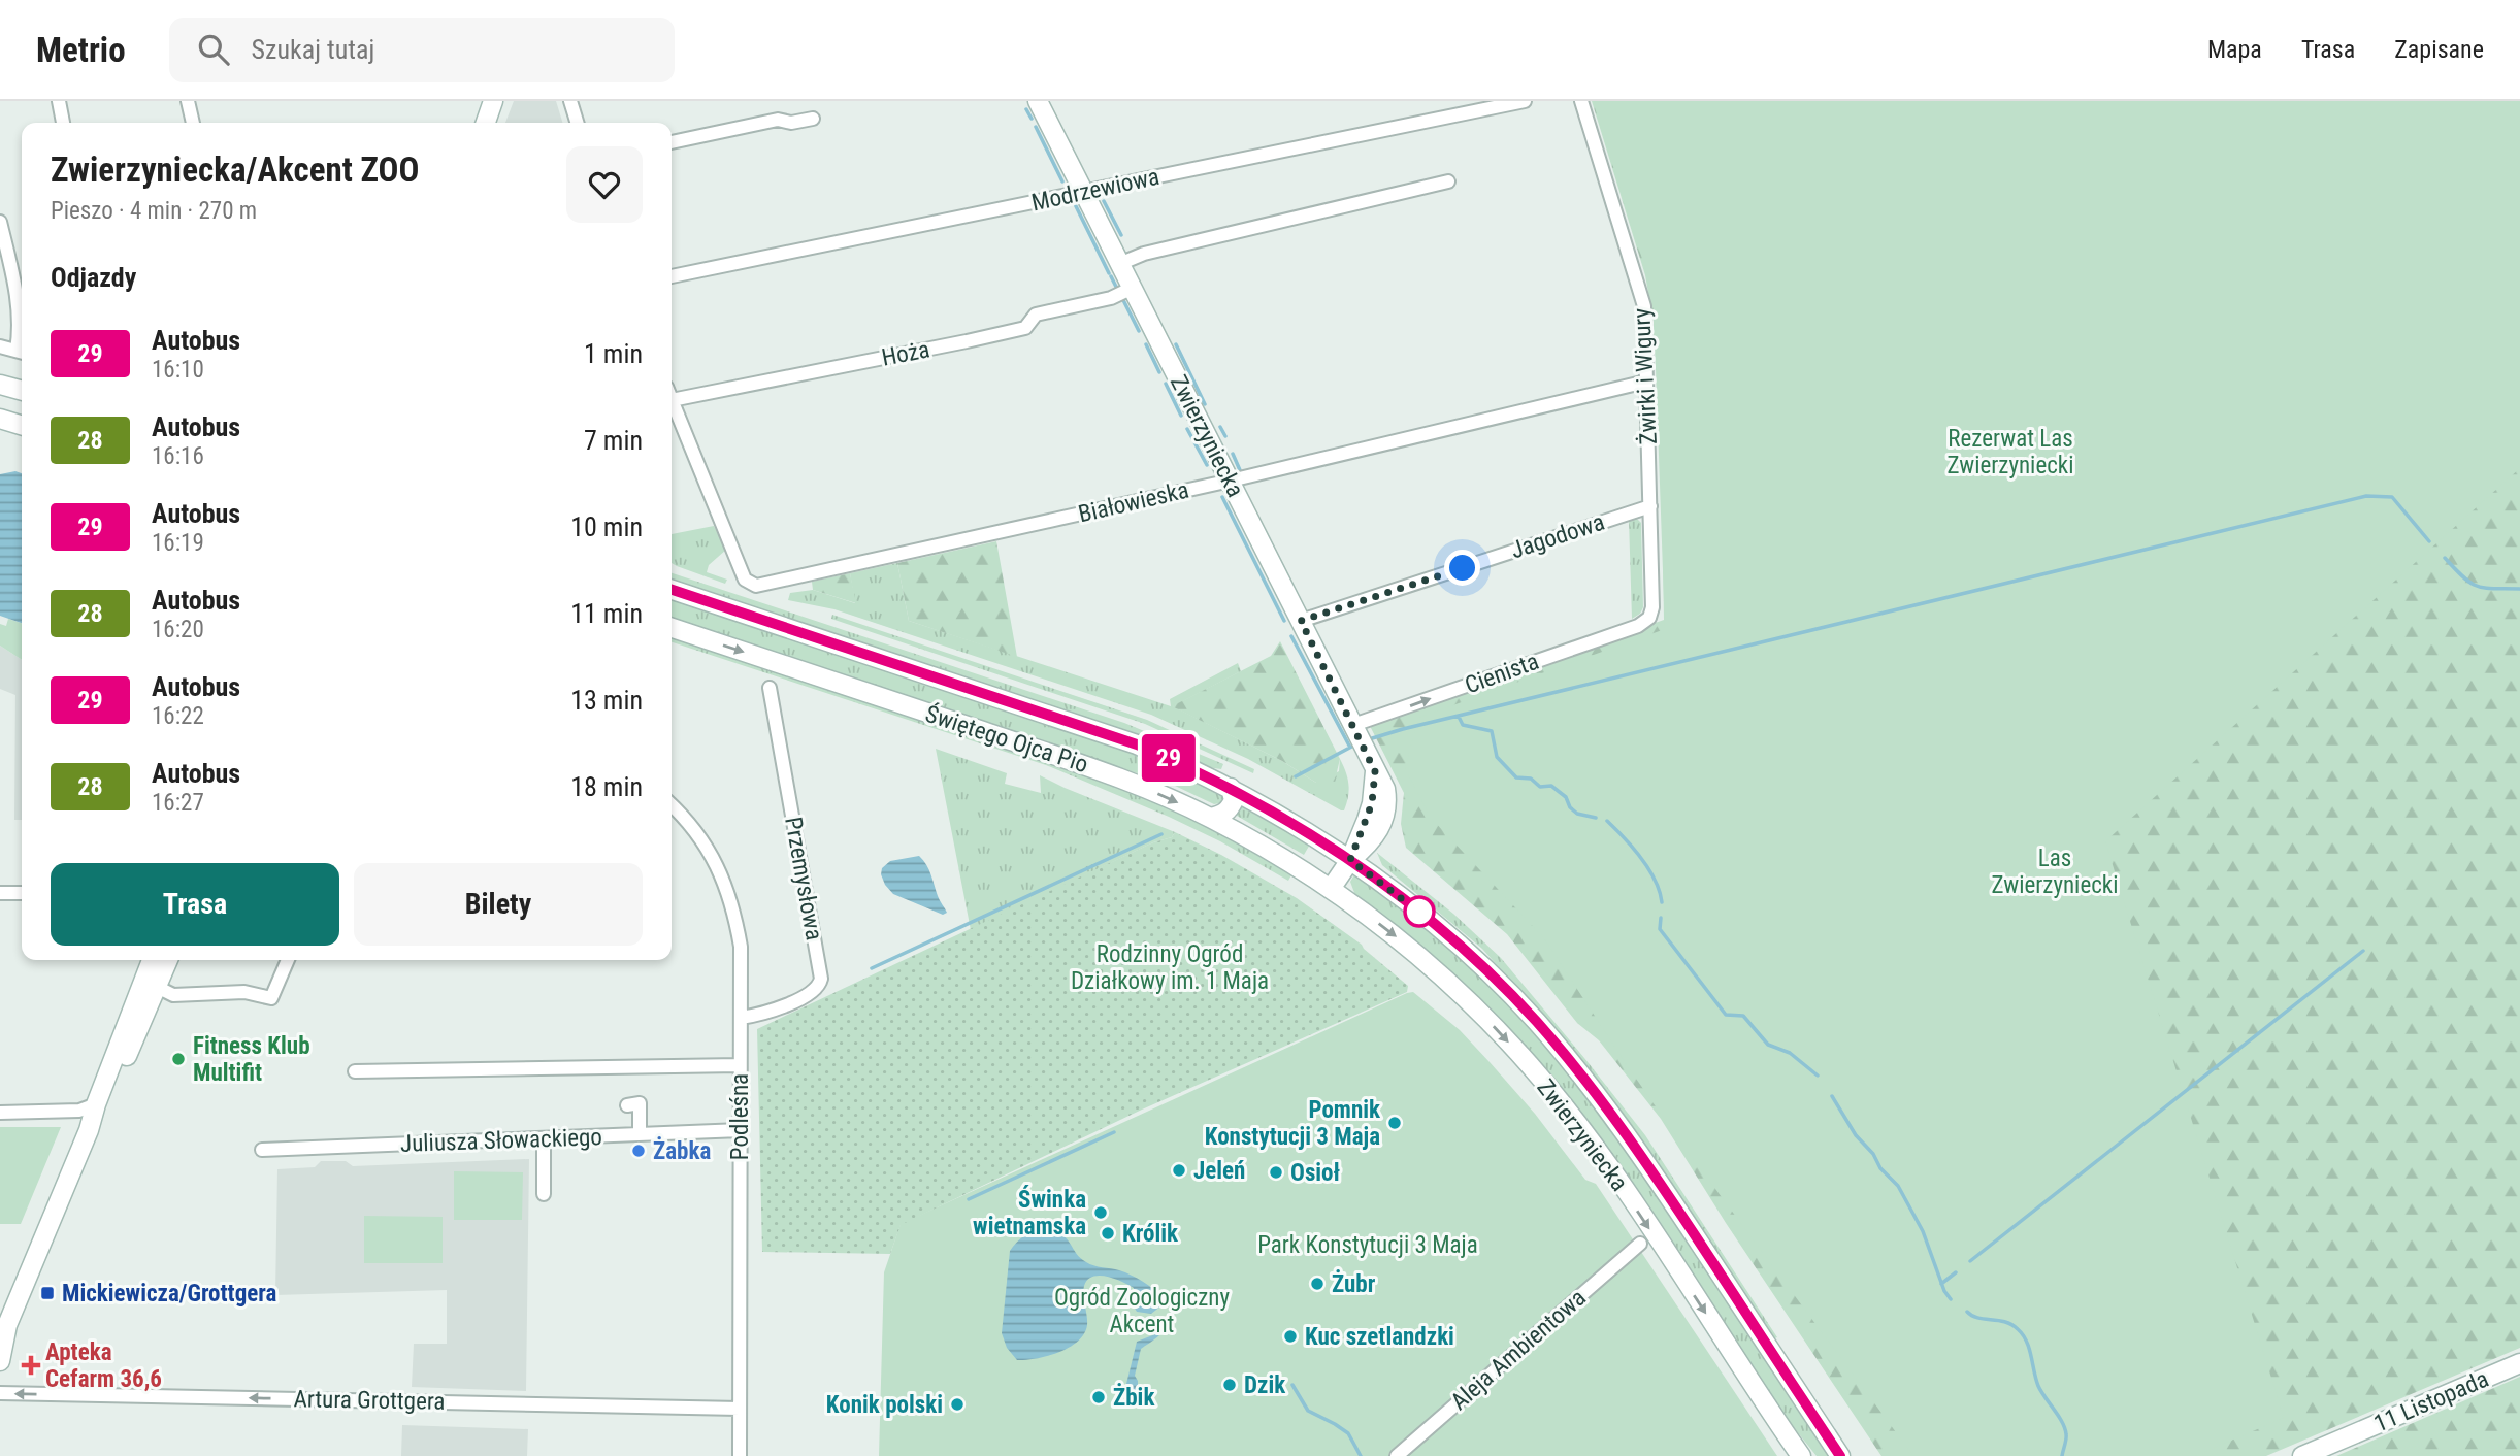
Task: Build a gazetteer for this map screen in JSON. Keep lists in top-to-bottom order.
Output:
{
  "streets": {
    "main road": ["Zwierzyniecka", "Świętego Ojca Pio", "11 Listopada"],
    "street": [
      "Modrzewiowa",
      "Hoża",
      "Żwirki i Wigury",
      "Białowieska",
      "Jagodowa",
      "Cienista",
      "Przemysłowa",
      "Podleśna",
      "Juliusza Słowackiego",
      "Aleja Ambientowa",
      "Artura Grottgera"
    ]
  },
  "crossings": [
    ["Modrzewiowa", "Zwierzyniecka"],
    ["Hoża", "Zwierzyniecka"],
    ["Hoża", "Białowieska"],
    ["Żwirki i Wigury", "Białowieska"],
    ["Żwirki i Wigury", "Jagodowa"],
    ["Żwirki i Wigury", "Cienista"],
    ["Zwierzyniecka", "Białowieska"],
    ["Zwierzyniecka", "Jagodowa"],
    ["Zwierzyniecka", "Cienista"],
    ["Zwierzyniecka", "Świętego Ojca Pio"],
    ["Przemysłowa", "Podleśna"],
    ["Podleśna", "Juliusza Słowackiego"],
    ["Podleśna", "Artura Grottgera"]
  ],
  "one_way": ["Cienista", "Artura Grottgera"],
  "parks": [
    "Rezerwat Las Zwierzyniecki",
    "Las Zwierzyniecki",
    "Rodzinny Ogród Działkowy im. 1 Maja",
    "Park Konstytucji 3 Maja",
    "Ogród Zoologiczny Akcent"
  ],
  "places": {
    "other": [
      "Fitness Klub Multifit",
      "Pomnik Konstytucji 3 Maja",
      "Żabka",
      "Jeleń",
      "Osioł",
      "Świnka wietnamska",
      "Królik",
      "Żubr",
      "Kuc szetlandzki",
      "Dzik",
      "Żbik",
      "Konik polski"
    ],
    "transit": ["Mickiewicza/Grottgera"],
    "health": ["Apteka Cefarm 36,6"]
  },
  "lines": ["bus line 29"],
  "page": {
    "header": "Metrio",
    "search": "Szukaj tutaj",
    "nav": ["Mapa", "Trasa", "Zapisane"],
    "on_map": "29",
    "heading": [
      ["Zwierzyniecka/Akcent ZOO", "Pieszo · 4 min · 270 m"],
      "Odjazdy"
    ],
    "list": [
      {
        "mark": "29",
        "name": "Autobus",
        "note": "16:10",
        "value": "1 min"
      },
      {
        "mark": "28",
        "name": "Autobus",
        "note": "16:16",
        "value": "7 min"
      },
      {
        "mark": "29",
        "name": "Autobus",
        "note": "16:19",
        "value": "10 min"
      },
      {
        "mark": "28",
        "name": "Autobus",
        "note": "16:20",
        "value": "11 min"
      },
      {
        "mark": "29",
        "name": "Autobus",
        "note": "16:22",
        "value": "13 min"
      },
      {
        "mark": "28",
        "name": "Autobus",
        "note": "16:27",
        "value": "18 min"
      }
    ],
    "buttons": ["Trasa", "Bilety"]
  }
}
